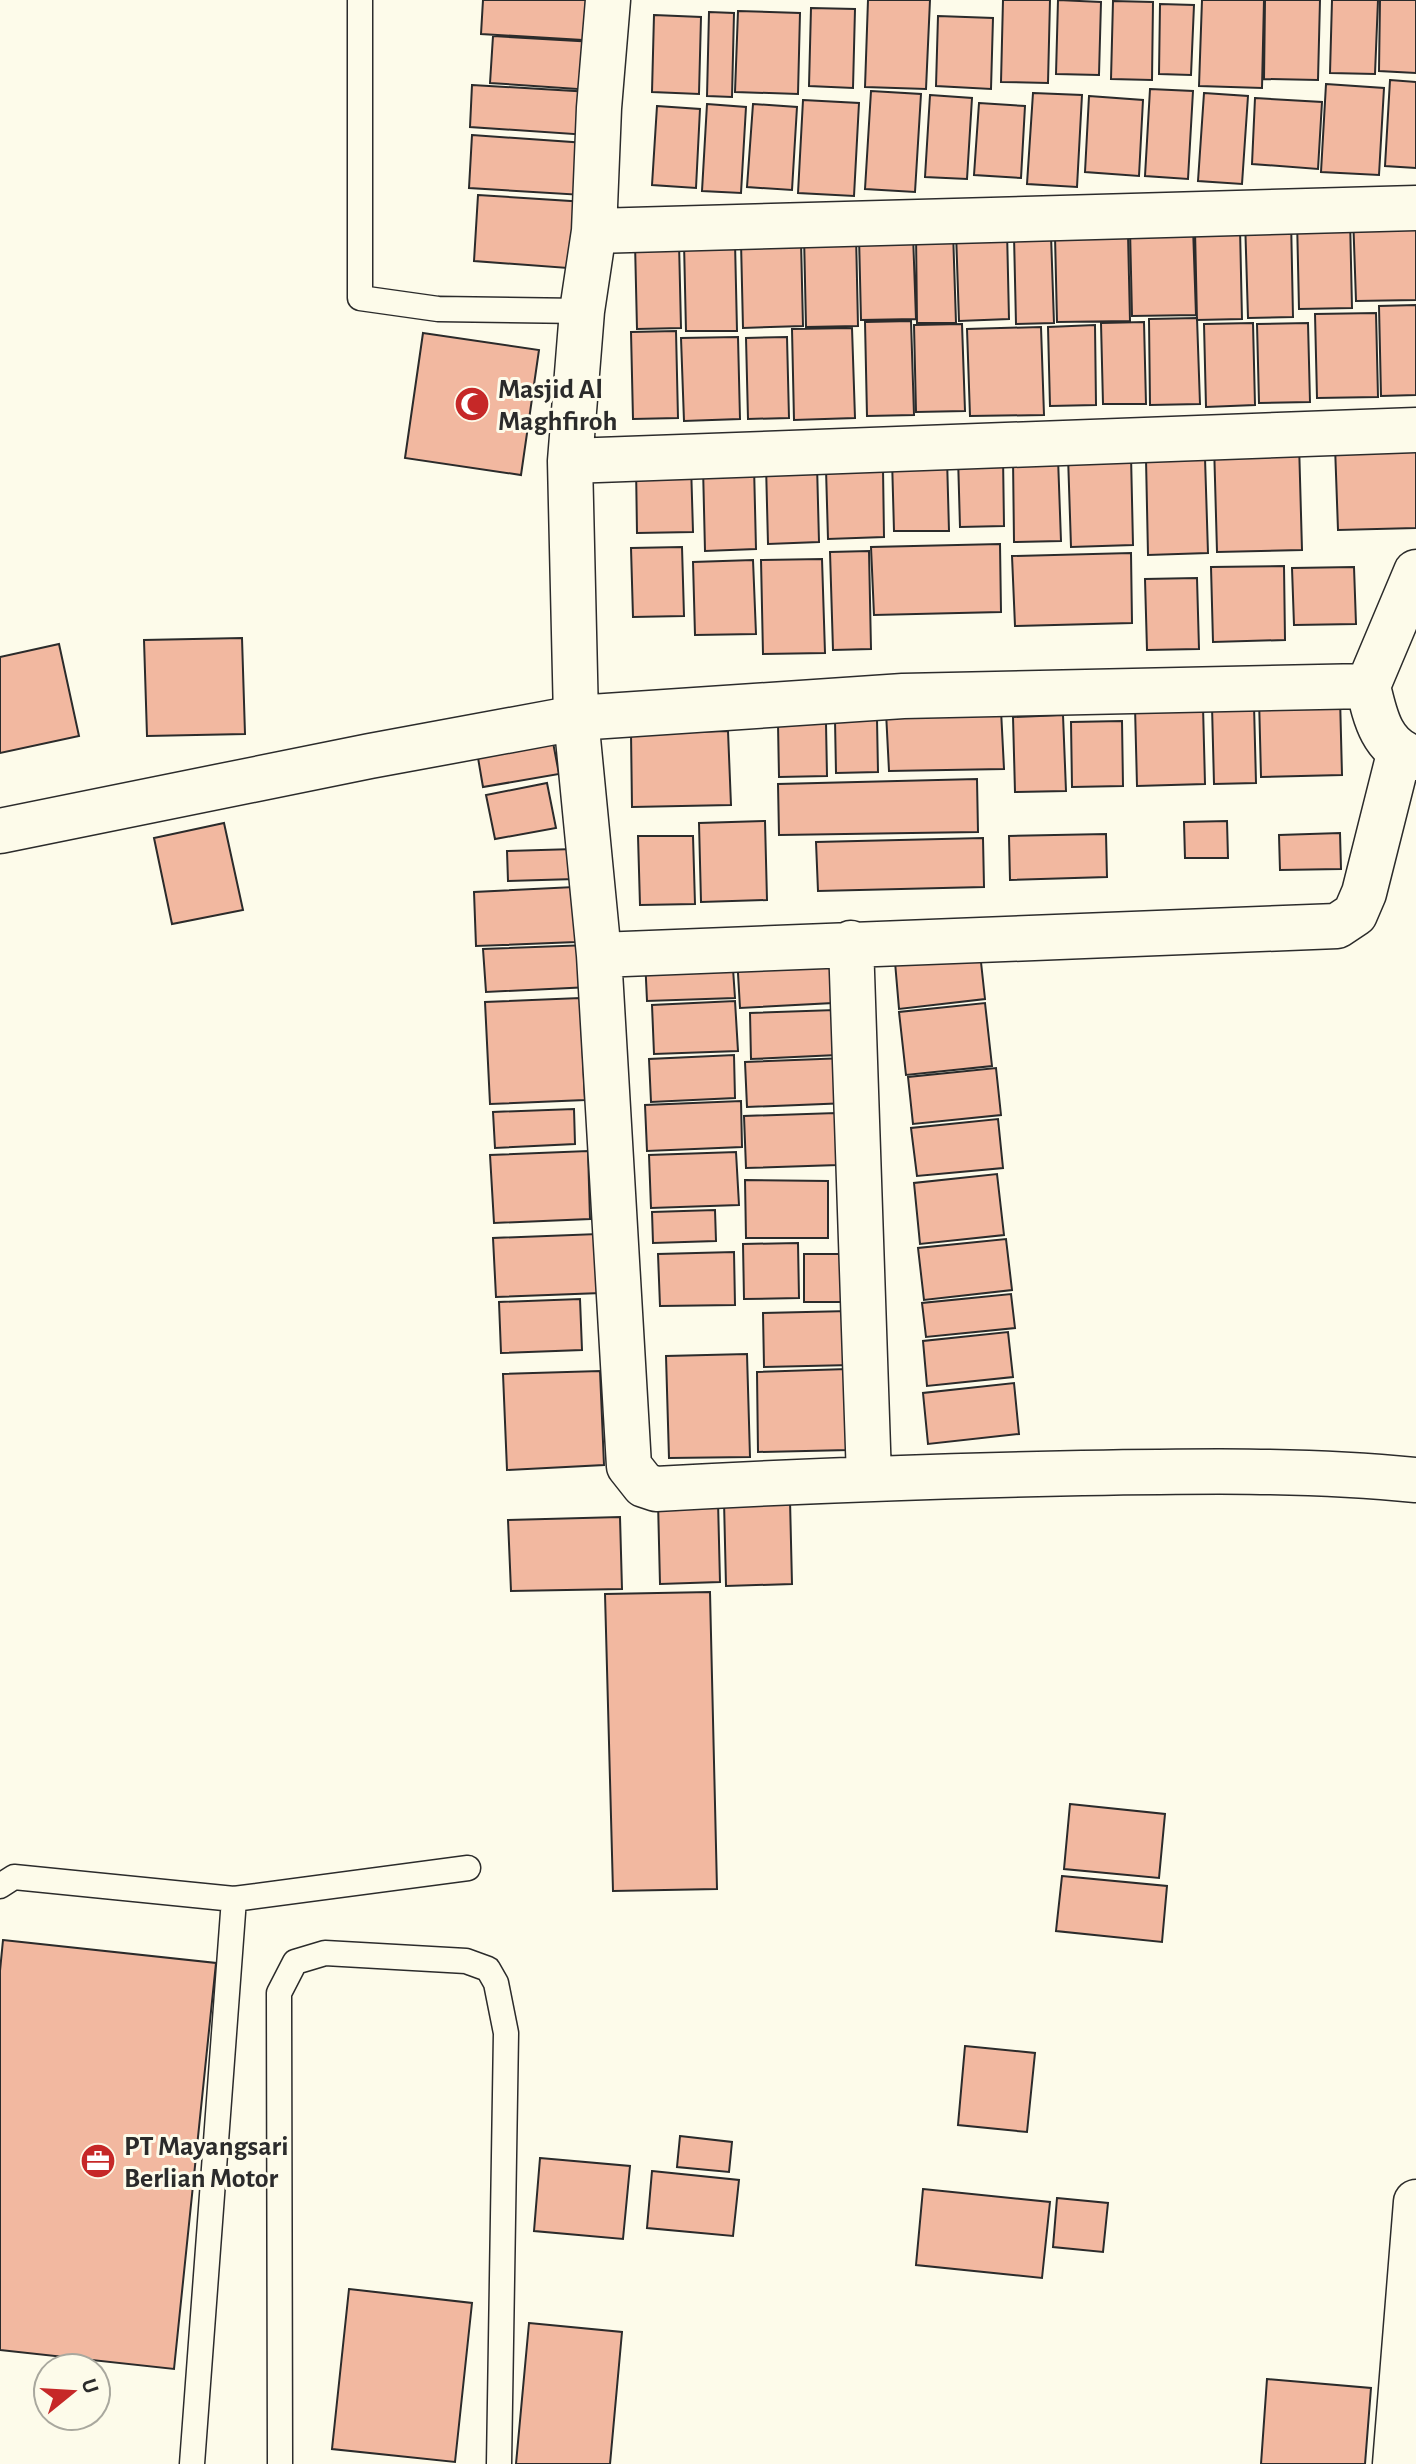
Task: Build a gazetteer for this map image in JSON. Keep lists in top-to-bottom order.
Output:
{
  "places": {
    "mosque": ["Masjid Al Maghfiroh"],
    "office": ["PT Mayangsari Berlian Motor"]
  },
  "north": "right"
}
